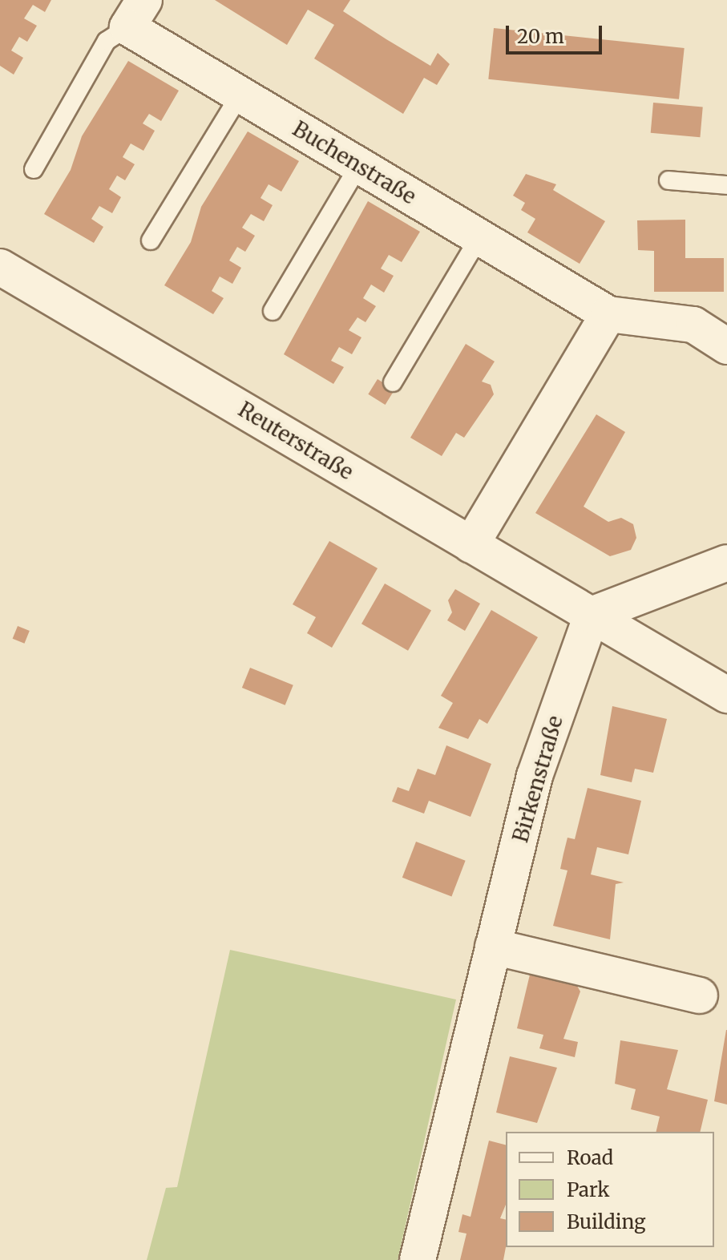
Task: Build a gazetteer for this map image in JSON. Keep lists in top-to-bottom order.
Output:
{
  "streets": {
    "street": ["Buchenstraße", "Reuterstraße", "Birkenstraße"]
  },
  "crossings": [
    ["Reuterstraße", "Birkenstraße"]
  ],
  "legend": ["Road", "Park", "Building"],
  "scale_bar": "20 m"
}
